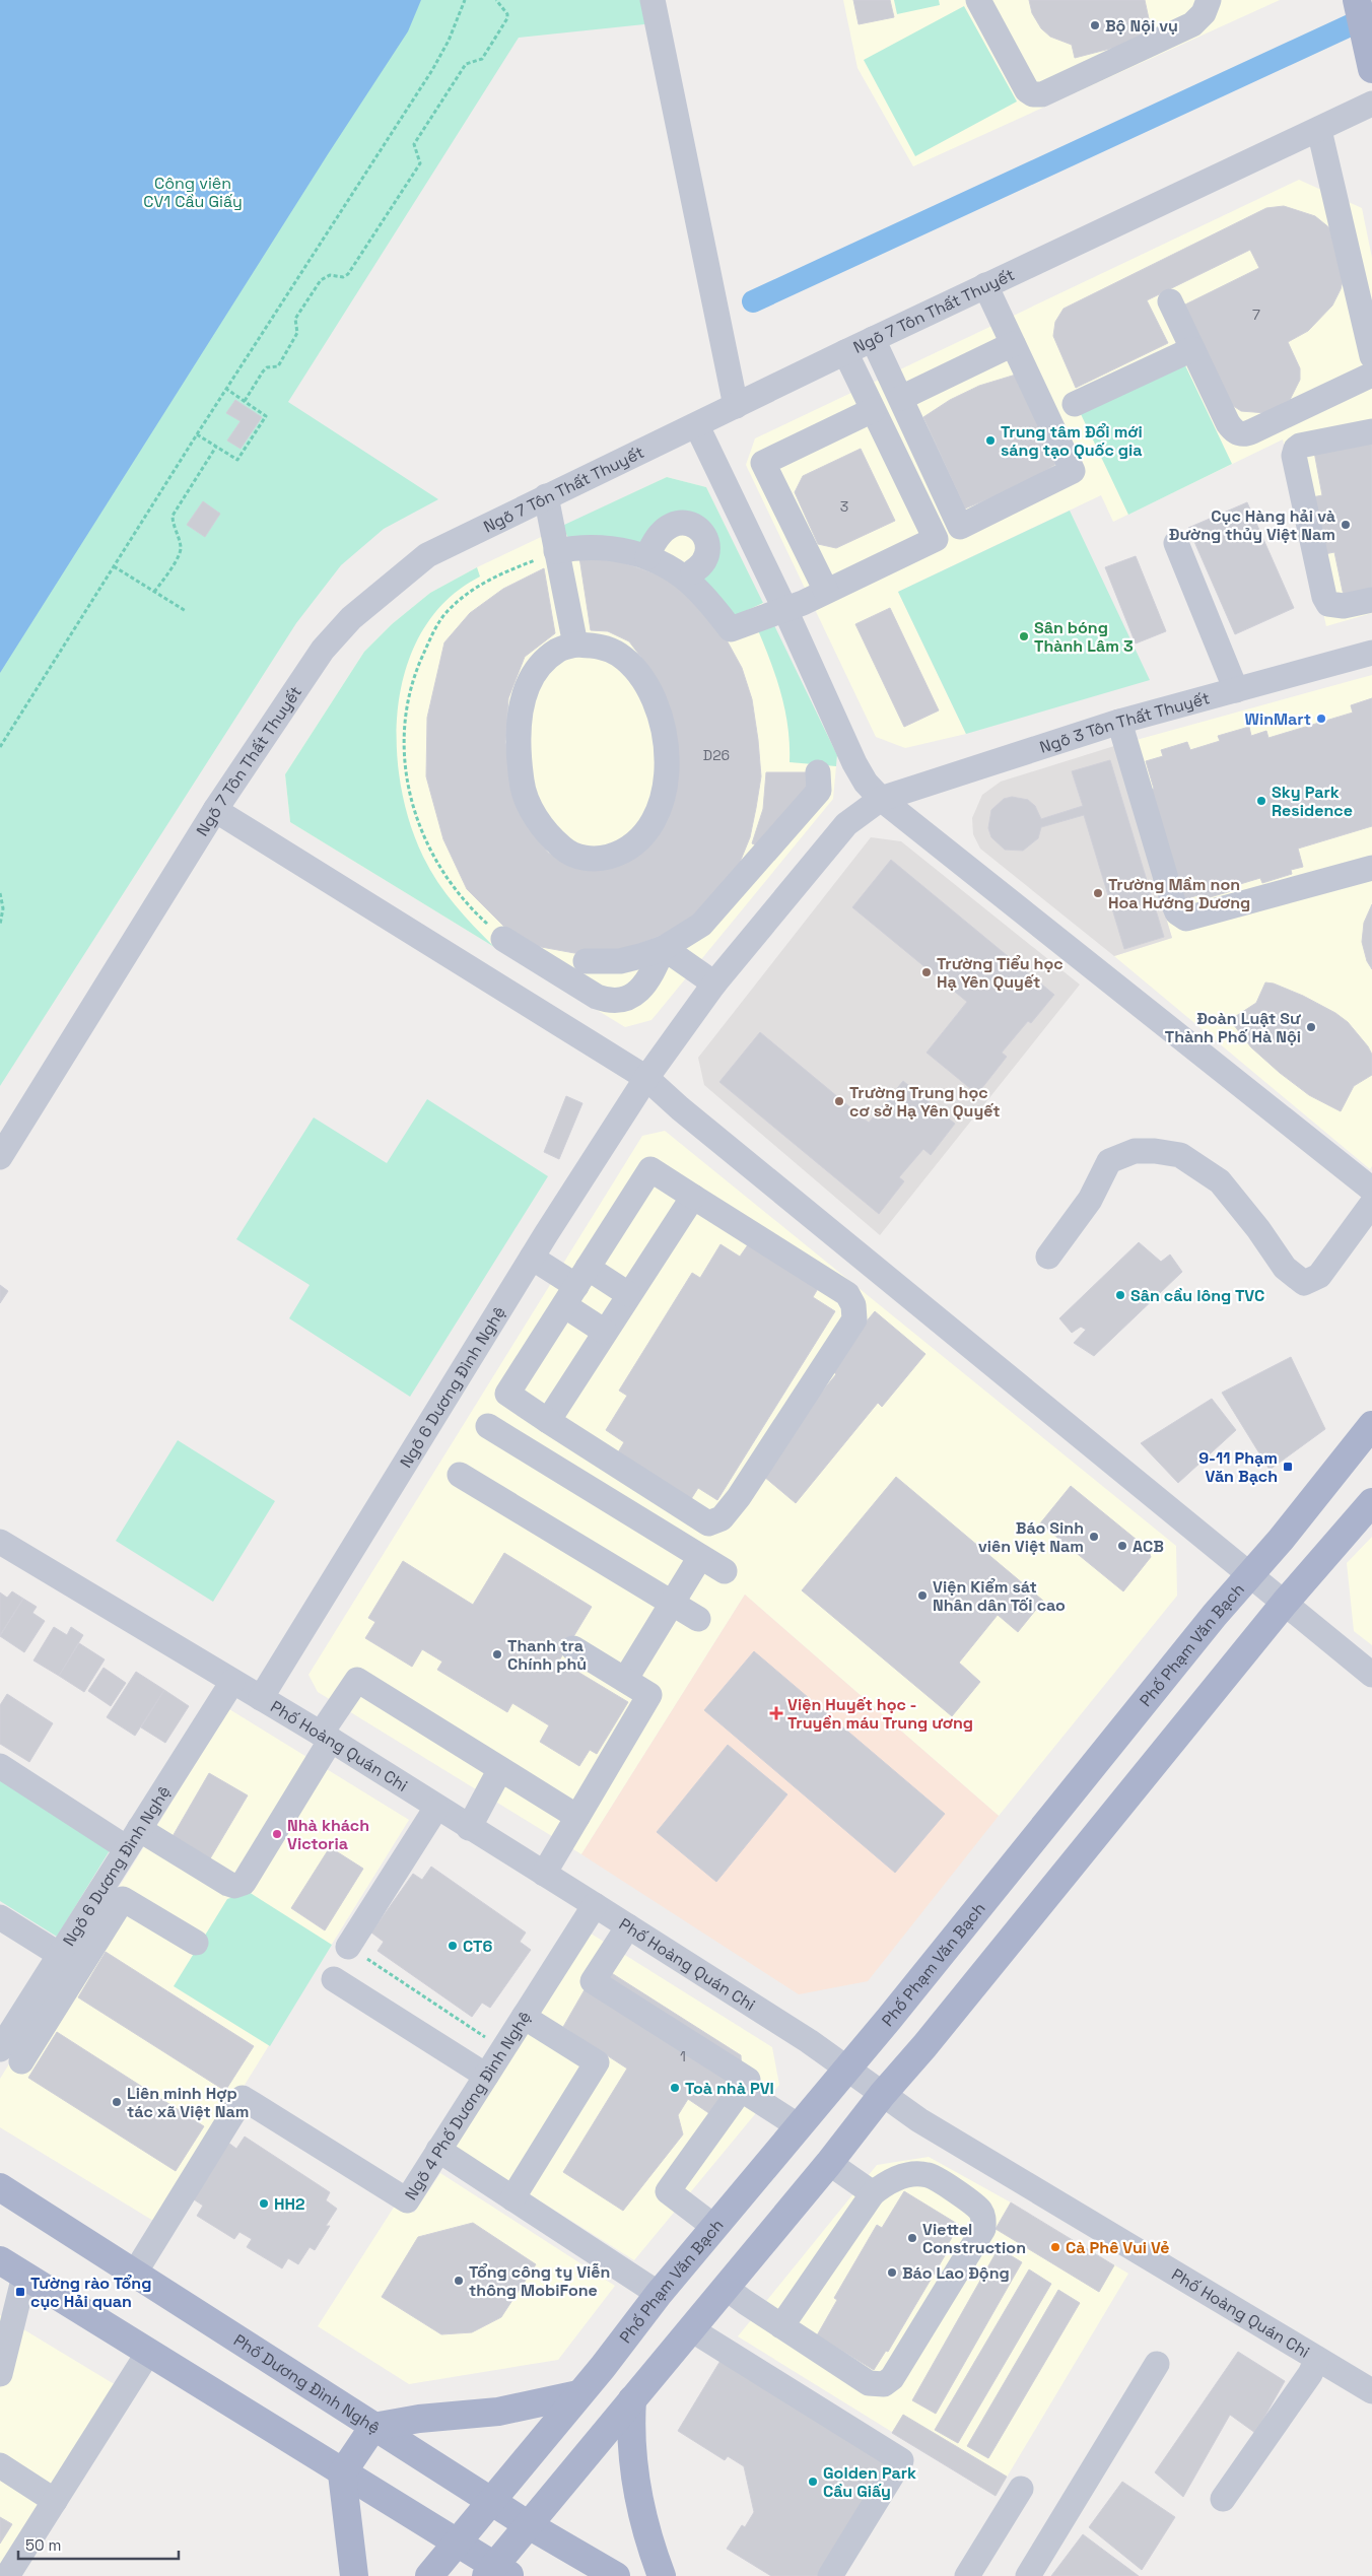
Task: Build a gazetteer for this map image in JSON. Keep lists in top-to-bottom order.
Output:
{
  "streets": {
    "main road": ["Phố Phạm Văn Bạch", "Phố Dương Đình Nghệ"],
    "street": [
      "Ngõ 7 Tôn Thất Thuyết",
      "Ngõ 3 Tôn Thất Thuyết",
      "Ngõ 6 Dương Đình Nghệ",
      "Phố Hoàng Quán Chi",
      "Ngõ 4 Phố Dương Đình Nghệ"
    ]
  },
  "crossings": [
    ["Ngõ 3 Tôn Thất Thuyết", "Ngõ 6 Dương Đình Nghệ"],
    ["Ngõ 6 Dương Đình Nghệ", "Phố Hoàng Quán Chi"],
    ["Phố Phạm Văn Bạch", "Phố Hoàng Quán Chi"],
    ["Phố Phạm Văn Bạch", "Phố Dương Đình Nghệ"],
    ["Phố Hoàng Quán Chi", "Ngõ 4 Phố Dương Đình Nghệ"],
    ["Ngõ 4 Phố Dương Đình Nghệ", "Phố Dương Đình Nghệ"]
  ],
  "parks": ["Công viên CV1 Cầu Giấy"],
  "places": {
    "other": [
      "Bộ Nội vụ",
      "Trung tâm Đổi mới sáng tạo Quốc gia",
      "Cục Hàng hải và Đường thủy Việt Nam",
      "Sân bóng Thành Lâm 3",
      "WinMart",
      "Sky Park Residence",
      "Trường Mầm non Hoa Hướng Dương",
      "Trường Tiểu học Hạ Yên Quyết",
      "Đoàn Luật Sư Thành Phố Hà Nội",
      "Trường Trung học cơ sở Hạ Yên Quyết",
      "Sân cầu lông TVC",
      "Báo Sinh viên Việt Nam",
      "ACB",
      "Viện Kiểm sát Nhân dân Tối cao",
      "Thanh tra Chính phủ",
      "Nhà khách Victoria",
      "CT6",
      "Toà nhà PVI",
      "Liên minh Hợp tác xã Việt Nam",
      "HH2",
      "Viettel Construction",
      "Cà Phê Vui Vẻ",
      "Báo Lao Động",
      "Tổng công ty Viễn thông MobiFone",
      "Golden Park Cầu Giấy"
    ],
    "transit": ["9-11 Phạm Văn Bạch", "Tường rào Tổng cục Hải quan"],
    "health": ["Viện Huyết học - Truyền máu Trung ương"]
  },
  "house_numbers": [
    "7",
    "3",
    "D26",
    "1"
  ],
  "scale_bar": "50 m"
}
